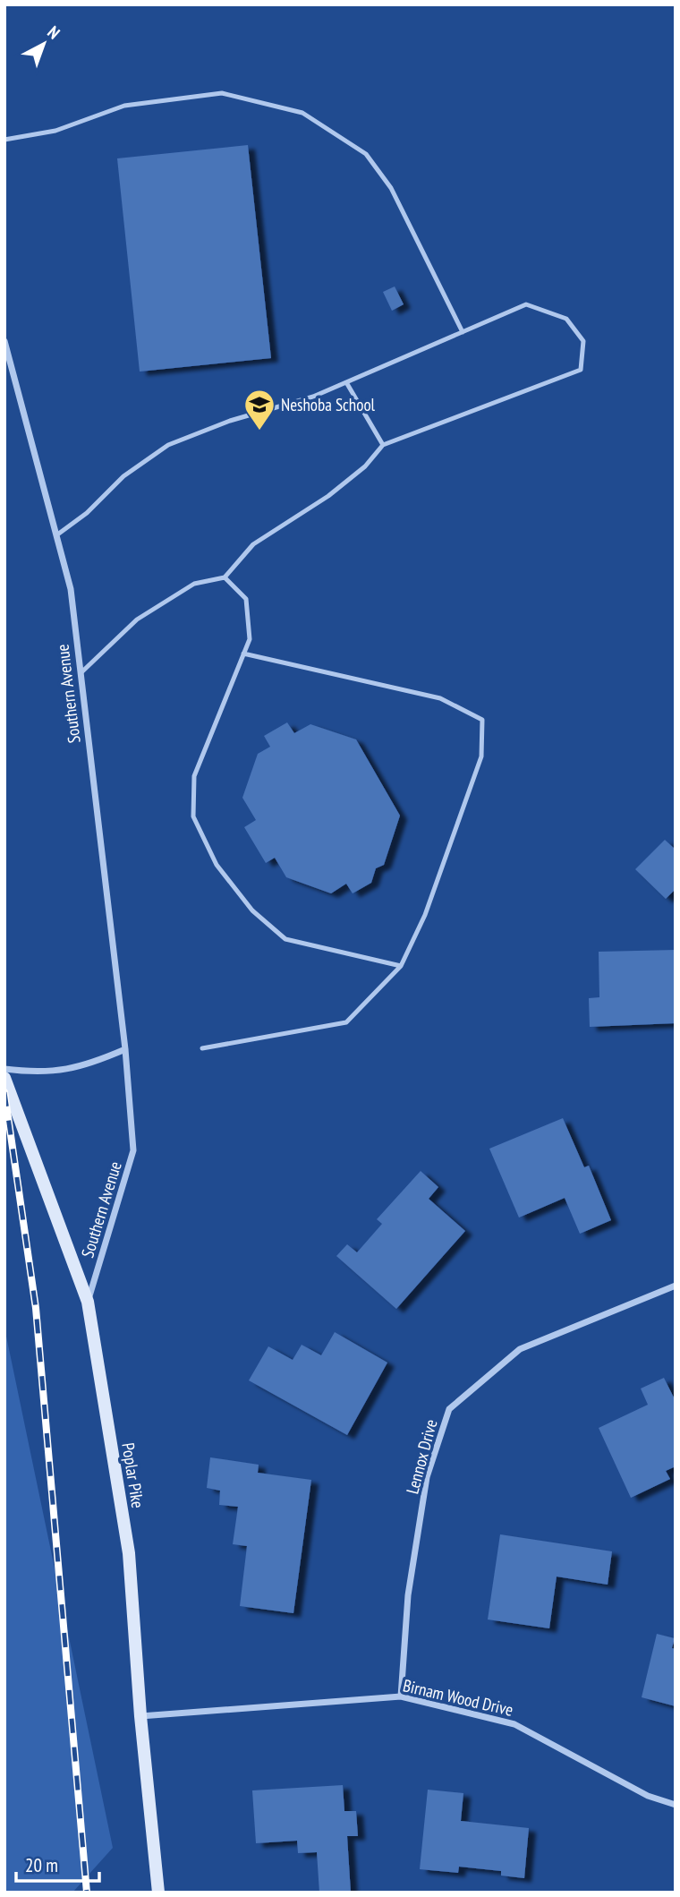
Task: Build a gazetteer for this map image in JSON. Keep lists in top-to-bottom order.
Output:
{
  "streets": {
    "main road": ["Poplar Pike"],
    "street": ["Southern Avenue", "Lennox Drive", "Birnam Wood Drive"]
  },
  "crossings": [
    ["Southern Avenue", "Poplar Pike"],
    ["Lennox Drive", "Birnam Wood Drive"],
    ["Poplar Pike", "Birnam Wood Drive"]
  ],
  "places": {
    "school or university": ["Neshoba School"]
  },
  "scale_bar": "20 m",
  "north": "top right"
}
